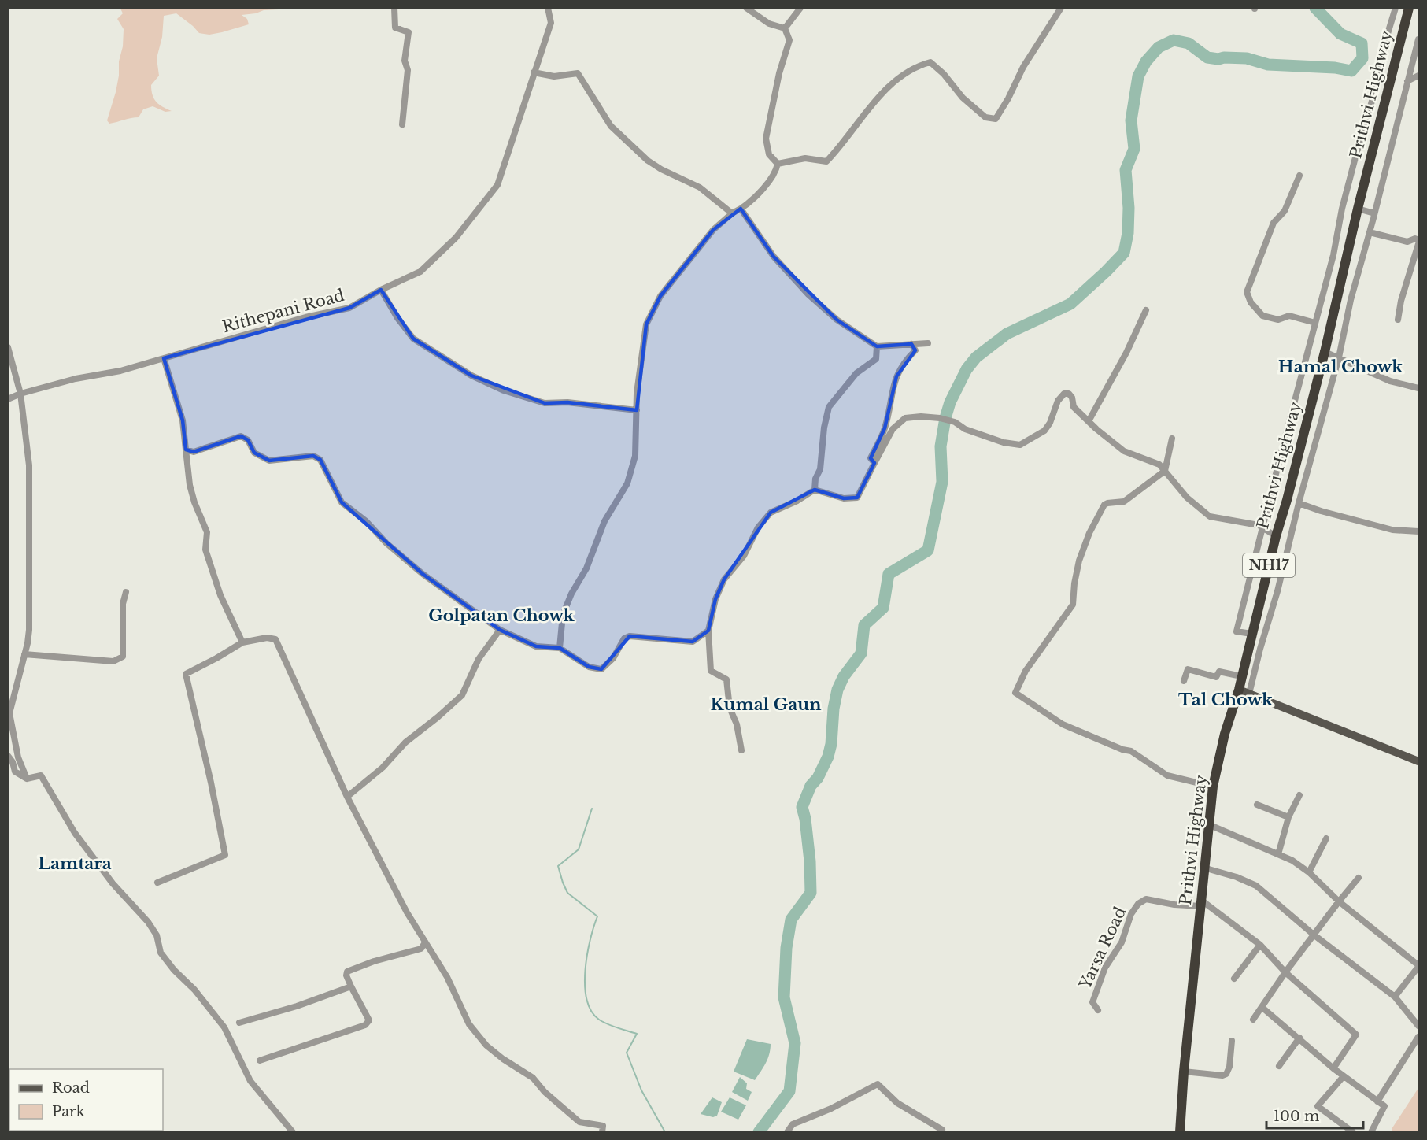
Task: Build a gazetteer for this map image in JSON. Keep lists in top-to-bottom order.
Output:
{
  "streets": {
    "highway": ["Prithvi Highway", "NH17"],
    "street": ["Rithepani Road", "Yarsa Road"]
  },
  "crossings": [
    ["Prithvi Highway", "Yarsa Road"]
  ],
  "districts": [
    "Hamal Chowk",
    "Golpatan Chowk",
    "Tal Chowk",
    "Kumal Gaun",
    "Lamtara"
  ],
  "legend": ["Road", "Park"],
  "scale_bar": "100 m"
}
